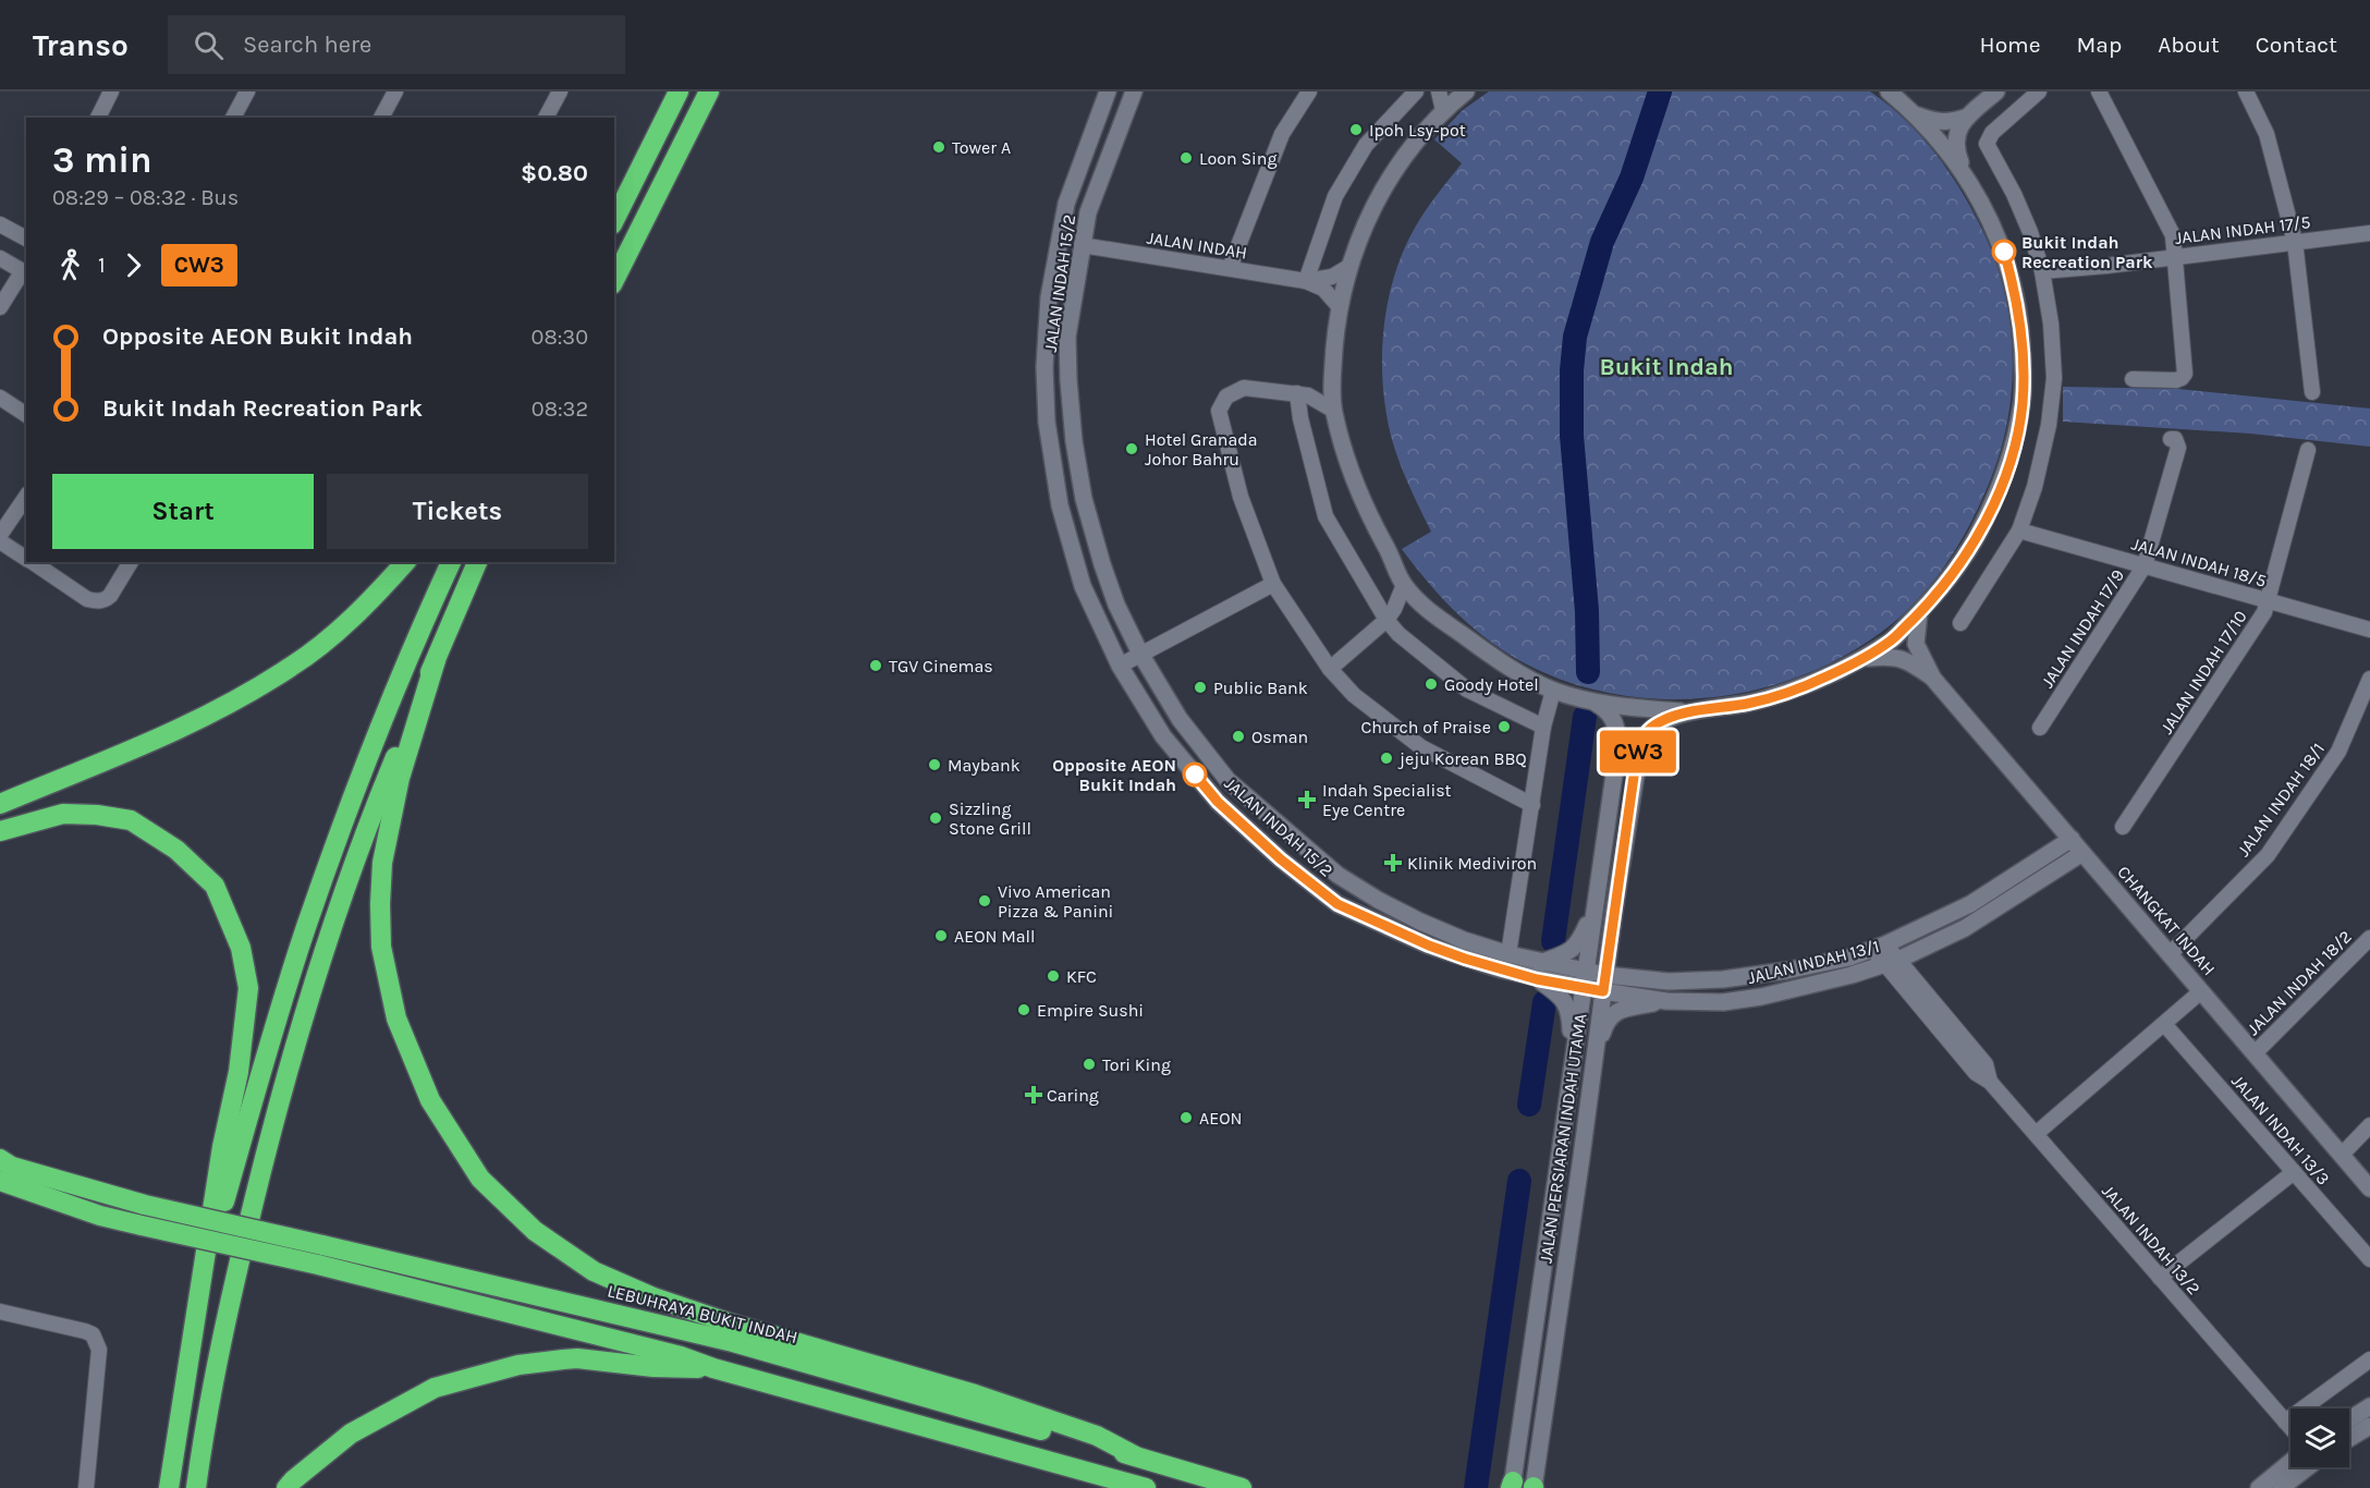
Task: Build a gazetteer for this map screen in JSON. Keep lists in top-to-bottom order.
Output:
{
  "streets": {
    "highway": ["LEBUHRAYA BUKIT INDAH"],
    "street": [
      "JALAN INDAH 17/5",
      "JALAN INDAH",
      "JALAN INDAH 15/2",
      "JALAN INDAH 18/5",
      "JALAN INDAH 17/9",
      "JALAN INDAH 17/10",
      "JALAN INDAH 18/1",
      "CHANGKAT INDAH",
      "JALAN INDAH 13/1",
      "JALAN INDAH 18/2",
      "JALAN INDAH 13/3",
      "JALAN PERSIARAN INDAH UTAMA",
      "JALAN INDAH 13/2"
    ]
  },
  "crossings": [
    ["JALAN INDAH", "JALAN INDAH 15/2"],
    ["JALAN INDAH", "JALAN PERSIARAN INDAH UTAMA"],
    ["JALAN INDAH 15/2", "JALAN INDAH 13/1"],
    ["JALAN INDAH 15/2", "JALAN PERSIARAN INDAH UTAMA"],
    ["JALAN INDAH 18/5", "JALAN INDAH 17/9"],
    ["JALAN INDAH 18/5", "JALAN INDAH 17/10"],
    ["JALAN INDAH 18/1", "CHANGKAT INDAH"],
    ["CHANGKAT INDAH", "JALAN INDAH 13/1"],
    ["CHANGKAT INDAH", "JALAN INDAH 18/2"],
    ["CHANGKAT INDAH", "JALAN PERSIARAN INDAH UTAMA"],
    ["JALAN INDAH 13/1", "JALAN PERSIARAN INDAH UTAMA"],
    ["JALAN INDAH 13/1", "JALAN INDAH 13/2"]
  ],
  "districts": ["Bukit Indah"],
  "places": {
    "other": [
      "Ipoh Lsy-pot",
      "Tower A",
      "Loon Sing",
      "Bukit Indah Recreation Park",
      "Hotel Granada Johor Bahru",
      "TGV Cinemas",
      "Goody Hotel",
      "Public Bank",
      "Church of Praise",
      "Osman",
      "jeju Korean BBQ",
      "Maybank",
      "Opposite AEON Bukit Indah",
      "Sizzling Stone Grill",
      "Vivo American Pizza & Panini",
      "AEON Mall",
      "KFC",
      "Empire Sushi",
      "Tori King",
      "AEON"
    ],
    "health": ["Indah Specialist Eye Centre", "Klinik Mediviron", "Caring"]
  },
  "lines": ["bus line CW3"],
  "page": {
    "header": "Transo",
    "search": "Search here",
    "nav": [
      "Home",
      "Map",
      "About",
      "Contact"
    ],
    "on_map": "CW3",
    "heading": ["3 min", "08:29 – 08:32 · Bus", "$0.80"],
    "legs": ["1", "CW3"],
    "list": [
      {
        "name": "Opposite AEON Bukit Indah",
        "value": "08:30"
      },
      {
        "name": "Bukit Indah Recreation Park",
        "value": "08:32"
      }
    ],
    "buttons": ["Start", "Tickets"]
  }
}
